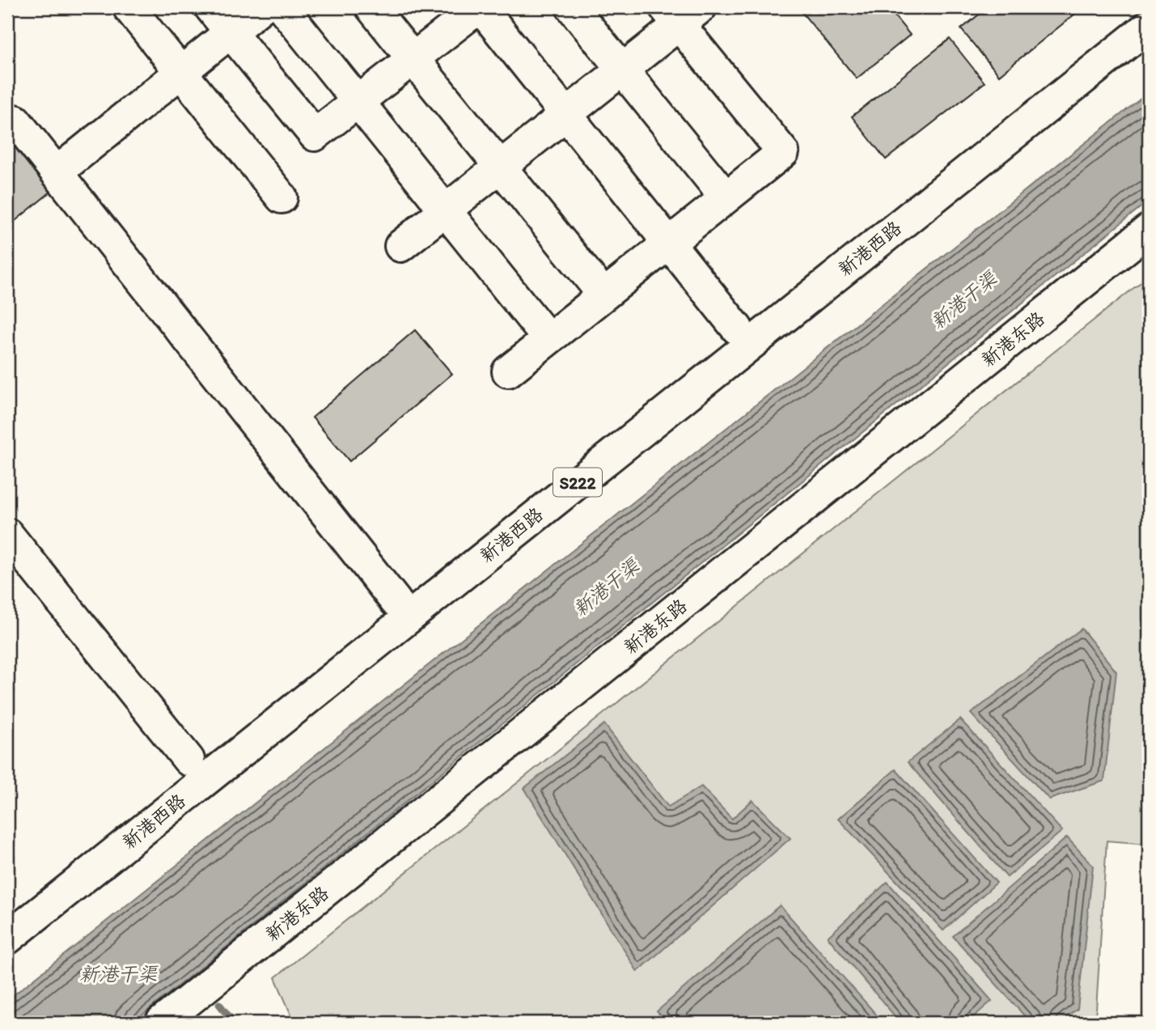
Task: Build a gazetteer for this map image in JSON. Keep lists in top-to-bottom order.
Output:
{
  "streets": {
    "main road": ["新港西路", "新港东路", "S222"]
  },
  "water": ["新港干渠"]
}
